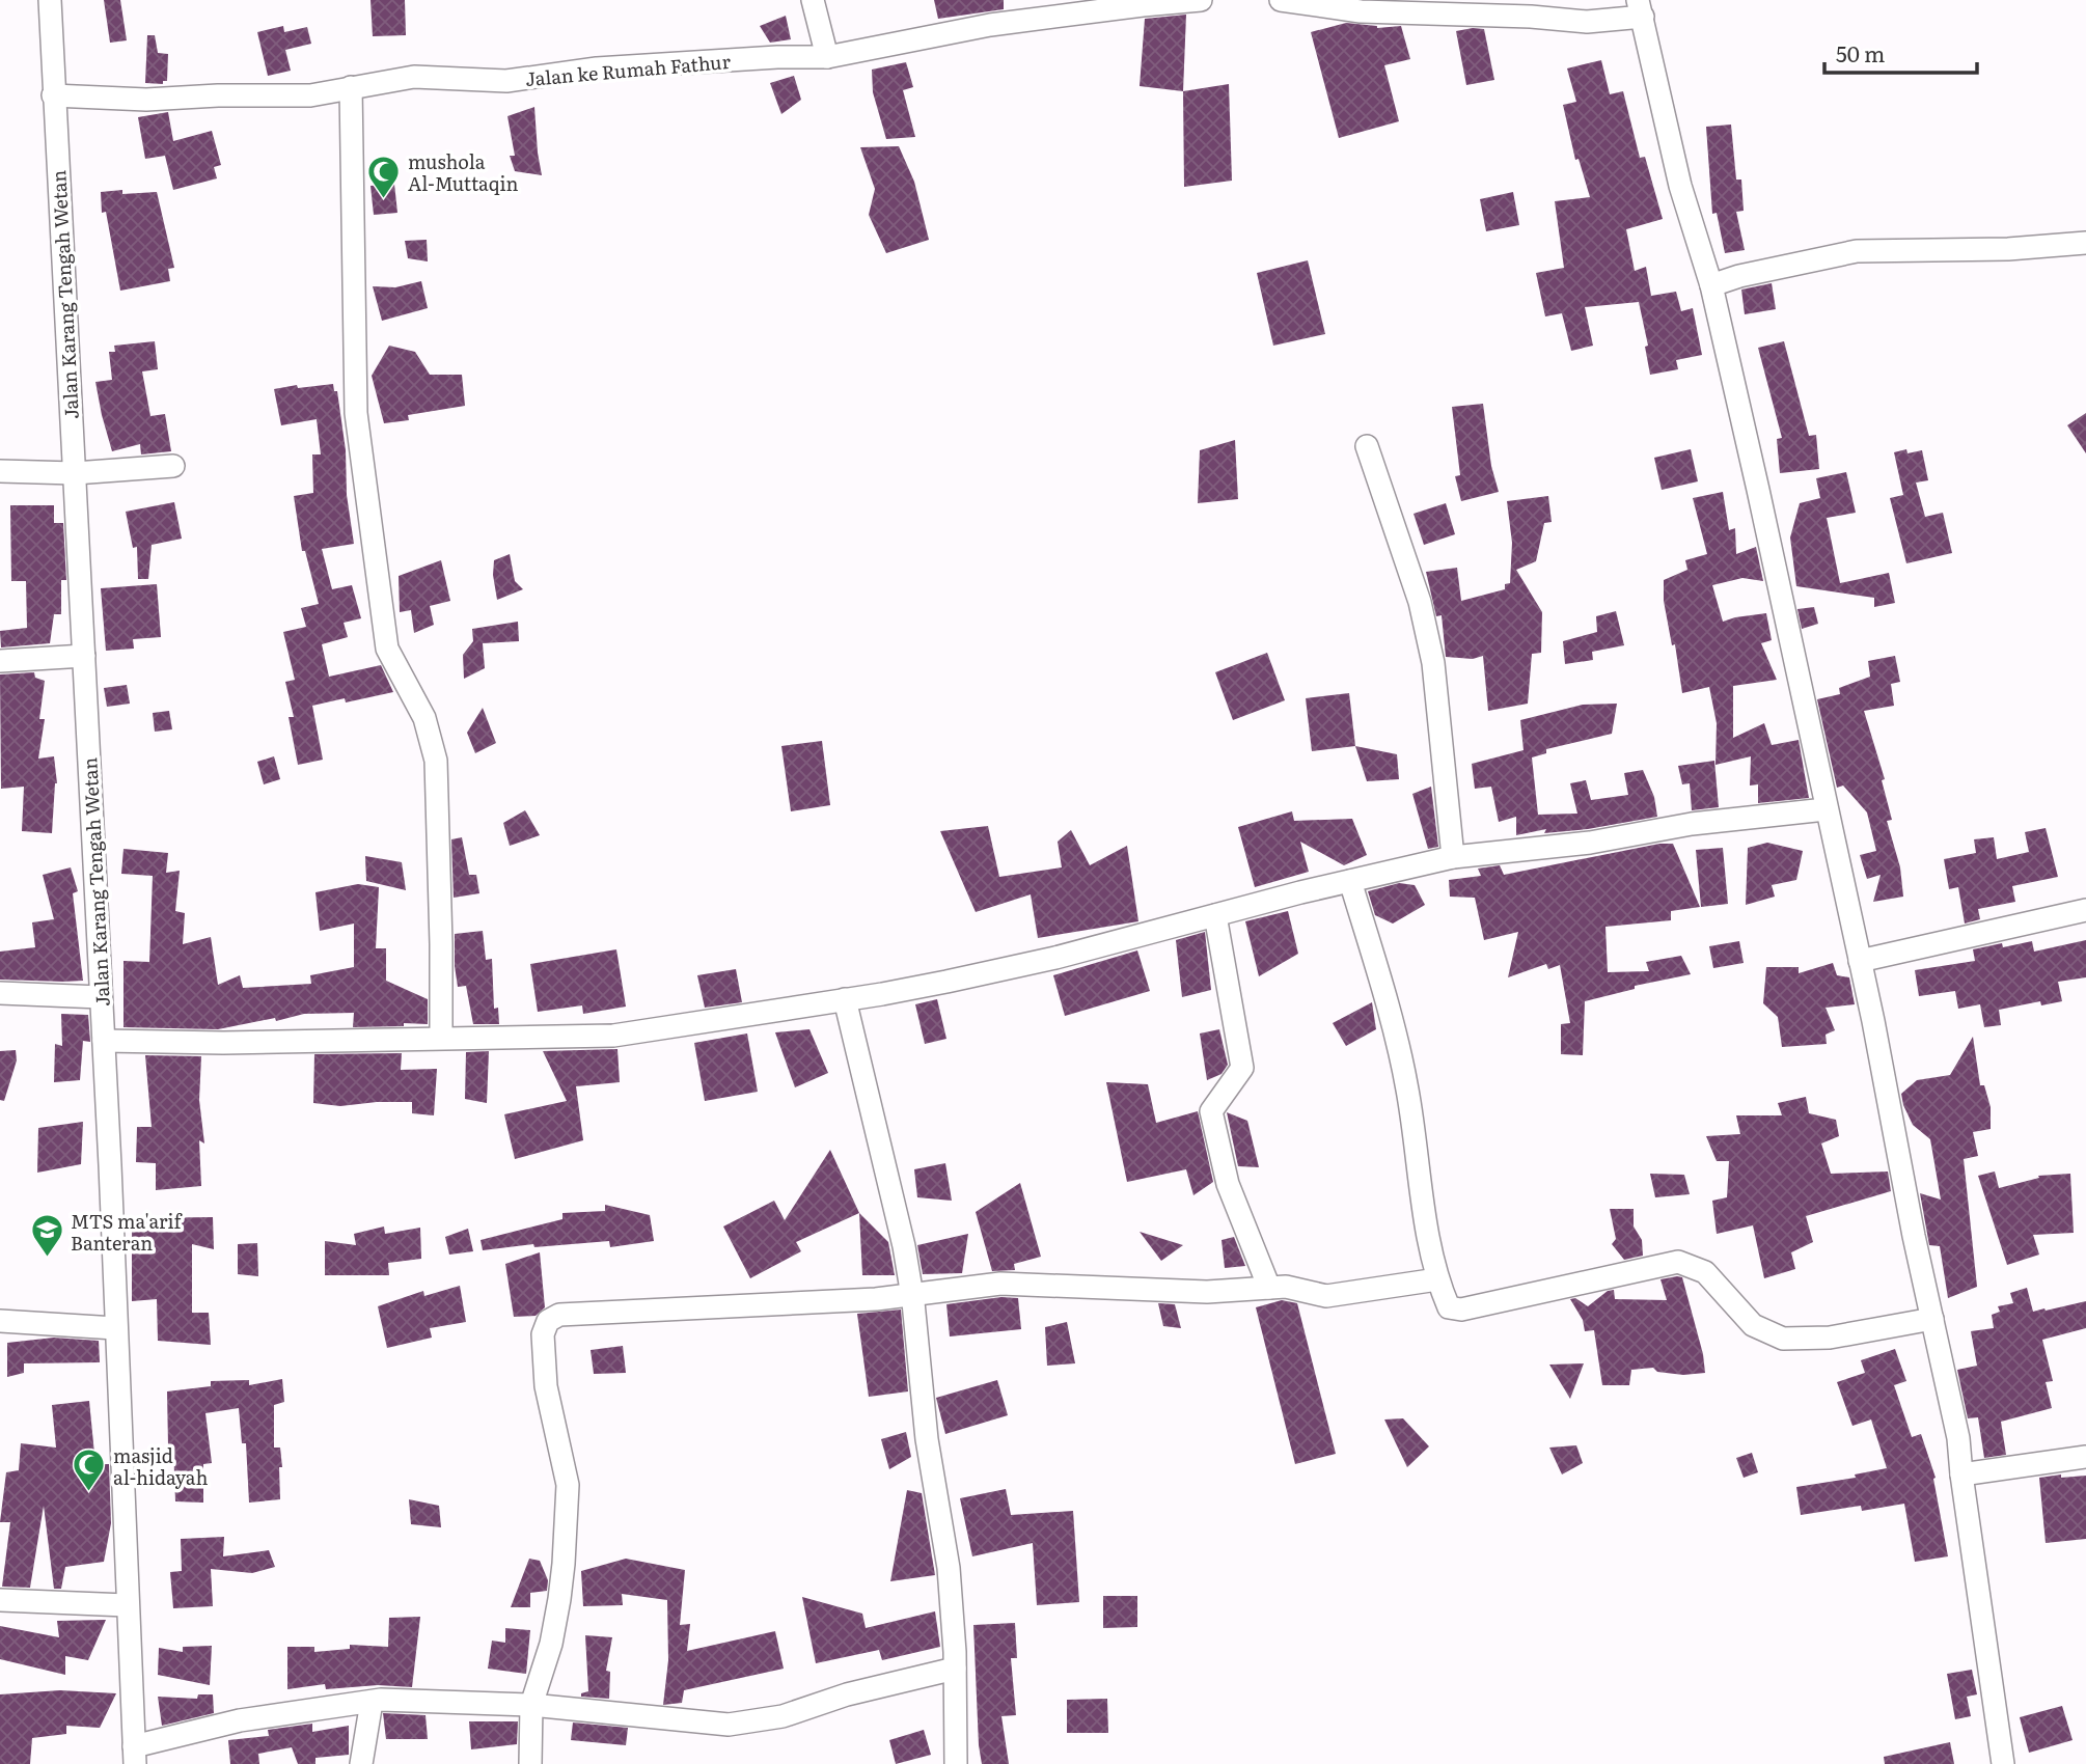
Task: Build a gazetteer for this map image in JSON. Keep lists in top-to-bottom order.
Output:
{
  "streets": {
    "street": ["Jalan ke Rumah Fathur", "Jalan Karang Tengah Wetan"]
  },
  "crossings": [
    ["Jalan ke Rumah Fathur", "Jalan Karang Tengah Wetan"]
  ],
  "places": {
    "mosque": ["mushola Al-Muttaqin", "masjid al-hidayah"],
    "school or university": ["MTS ma'arif Banteran"]
  },
  "scale_bar": "50 m"
}
